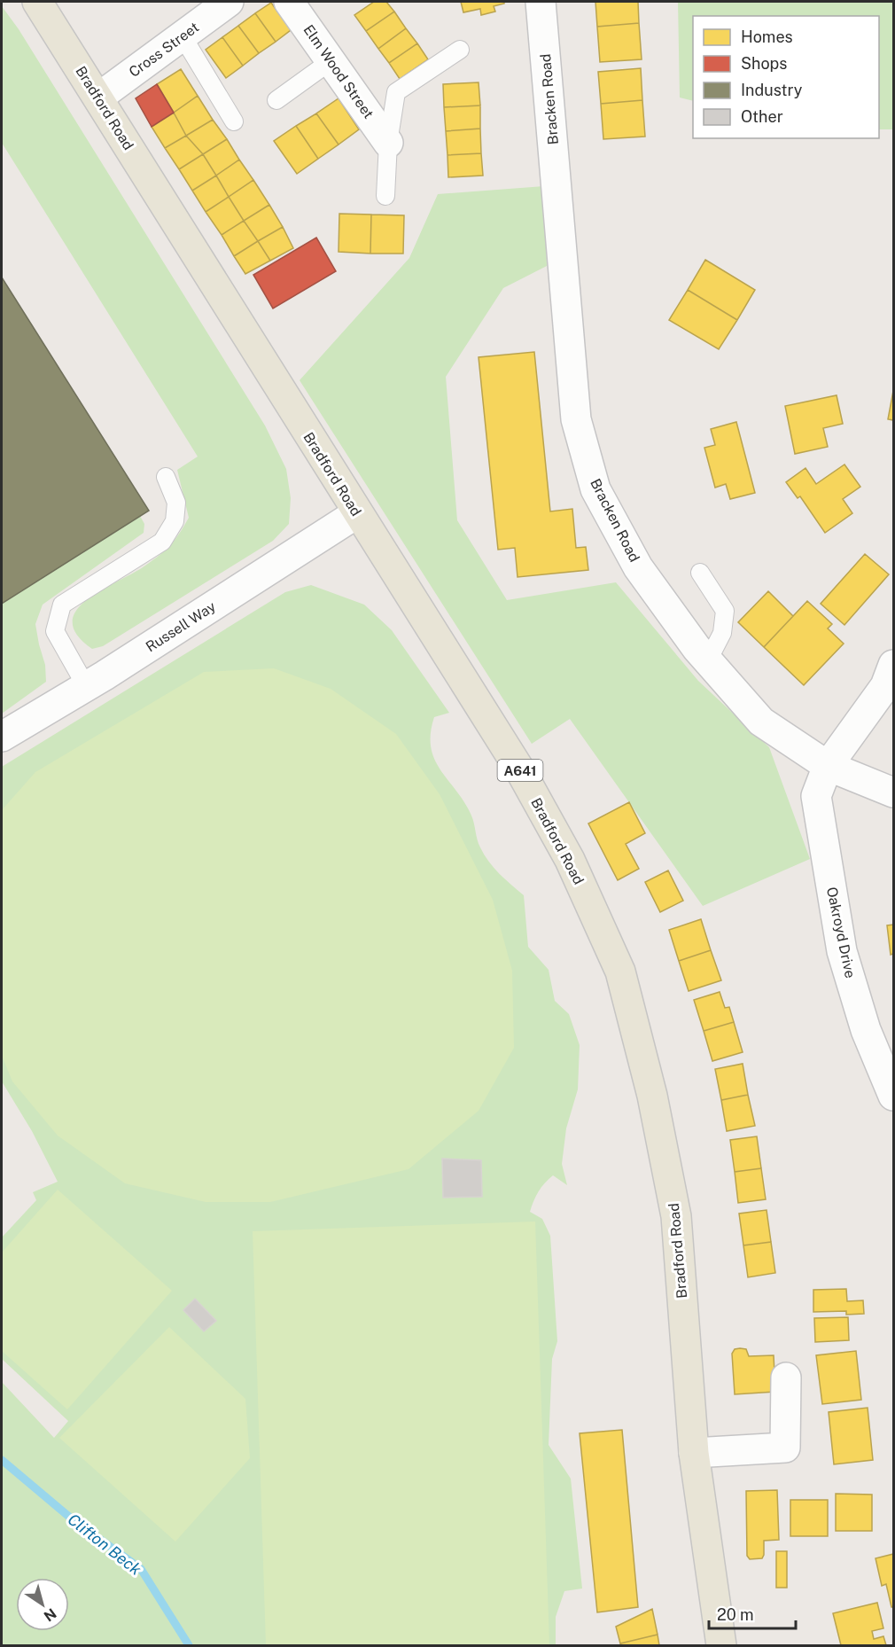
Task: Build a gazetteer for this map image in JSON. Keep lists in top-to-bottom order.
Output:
{
  "streets": {
    "main road": ["Bradford Road", "A641"],
    "street": [
      "Cross Street",
      "Elm Wood Street",
      "Bracken Road",
      "Russell Way",
      "Oakroyd Drive"
    ]
  },
  "crossings": [
    ["Cross Street", "Bradford Road"],
    ["Bracken Road", "Oakroyd Drive"],
    ["Bradford Road", "Russell Way"]
  ],
  "water": ["Clifton Beck"],
  "legend": [
    "Homes",
    "Shops",
    "Industry",
    "Other"
  ],
  "scale_bar": "20 m",
  "north": "bottom right"
}
